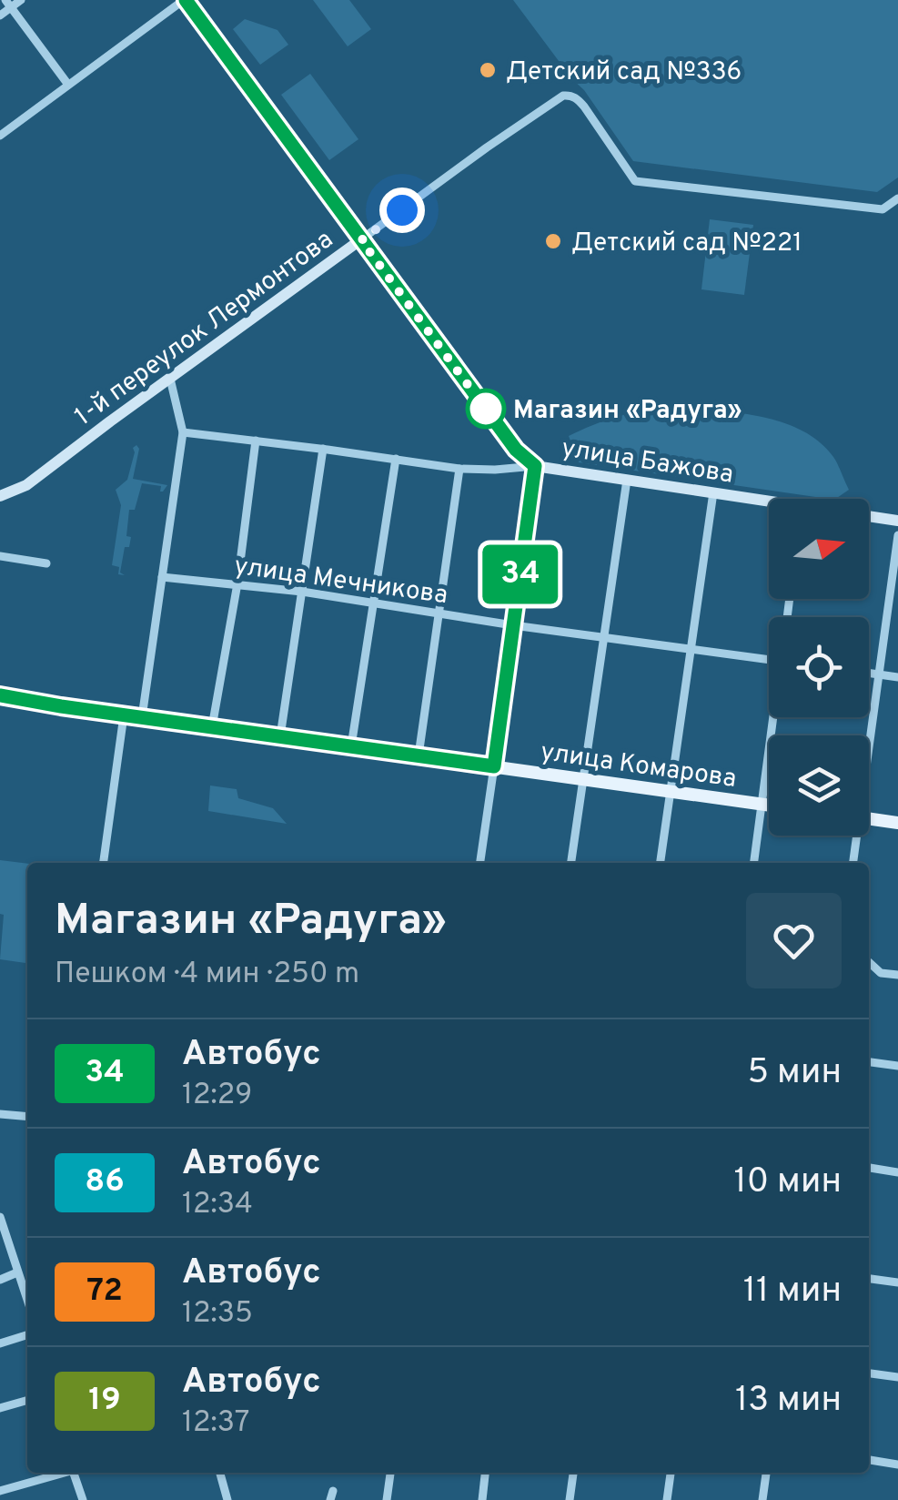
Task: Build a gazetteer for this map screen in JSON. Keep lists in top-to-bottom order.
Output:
{
  "streets": {
    "main road": ["1-й переулок Лермонтова", "улица Бажова", "улица Комарова"],
    "street": ["улица Мечникова"]
  },
  "crossings": [
    ["1-й переулок Лермонтова", "улица Бажова"]
  ],
  "places": ["Детский сад №336", "Детский сад №221", "Магазин «Радуга»"],
  "lines": ["bus line 34"],
  "north": "right",
  "page": {
    "on_map": "34",
    "heading": ["Магазин «Радуга»", "Пешком · 4 мин · 250 m"],
    "list": [
      {
        "mark": "34",
        "name": "Автобус",
        "note": "12:29",
        "value": "5 мин"
      },
      {
        "mark": "86",
        "name": "Автобус",
        "note": "12:34",
        "value": "10 мин"
      },
      {
        "mark": "72",
        "name": "Автобус",
        "note": "12:35",
        "value": "11 мин"
      },
      {
        "mark": "19",
        "name": "Автобус",
        "note": "12:37",
        "value": "13 мин"
      }
    ]
  }
}
